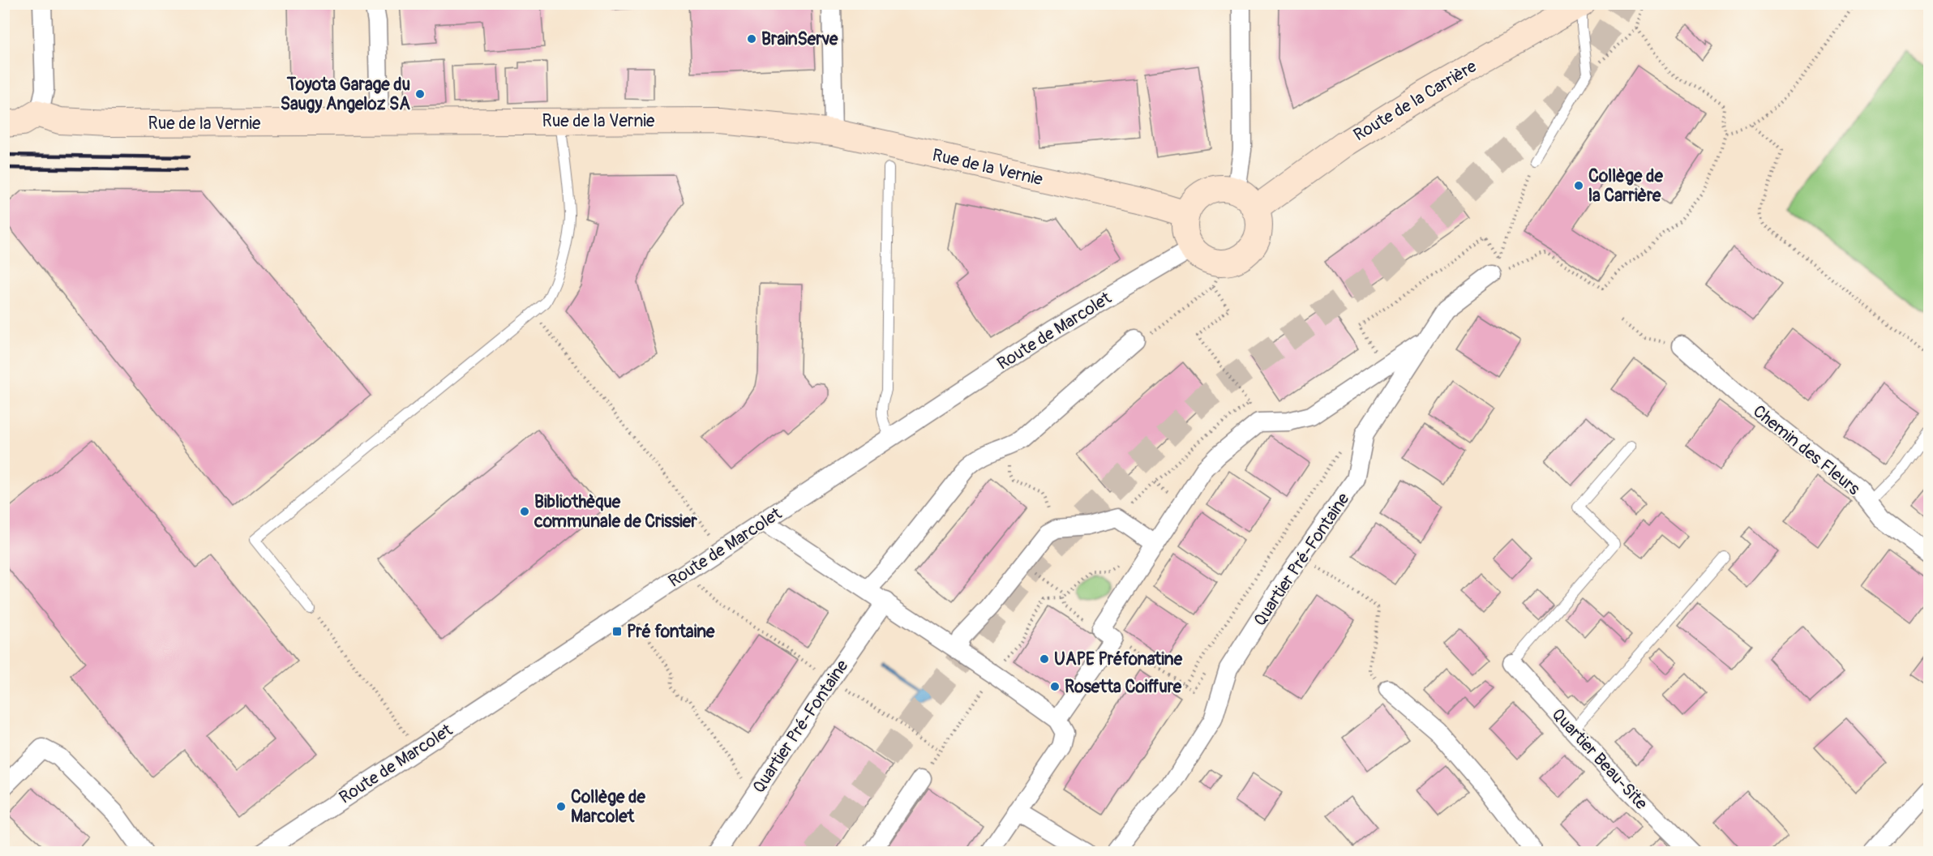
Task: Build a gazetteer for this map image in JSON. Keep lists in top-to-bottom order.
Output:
{
  "streets": {
    "street": [
      "Route de la Carrière",
      "Rue de la Vernie",
      "Route de Marcolet",
      "Chemin des Fleurs",
      "Quartier Pré-Fontaine",
      "Quartier Beau-Site"
    ]
  },
  "crossings": [
    ["Route de la Carrière", "Rue de la Vernie"],
    ["Route de la Carrière", "Route de Marcolet"],
    ["Rue de la Vernie", "Route de Marcolet"]
  ],
  "places": {
    "other": [
      "BrainServe",
      "Toyota Garage du Saugy Angeloz SA",
      "Collège de la Carrière",
      "Bibliothèque communale de Crissier",
      "UAPE Préfonatine",
      "Rosetta Coiffure",
      "Collège de Marcolet"
    ],
    "transit": ["Pré fontaine"]
  }
}
